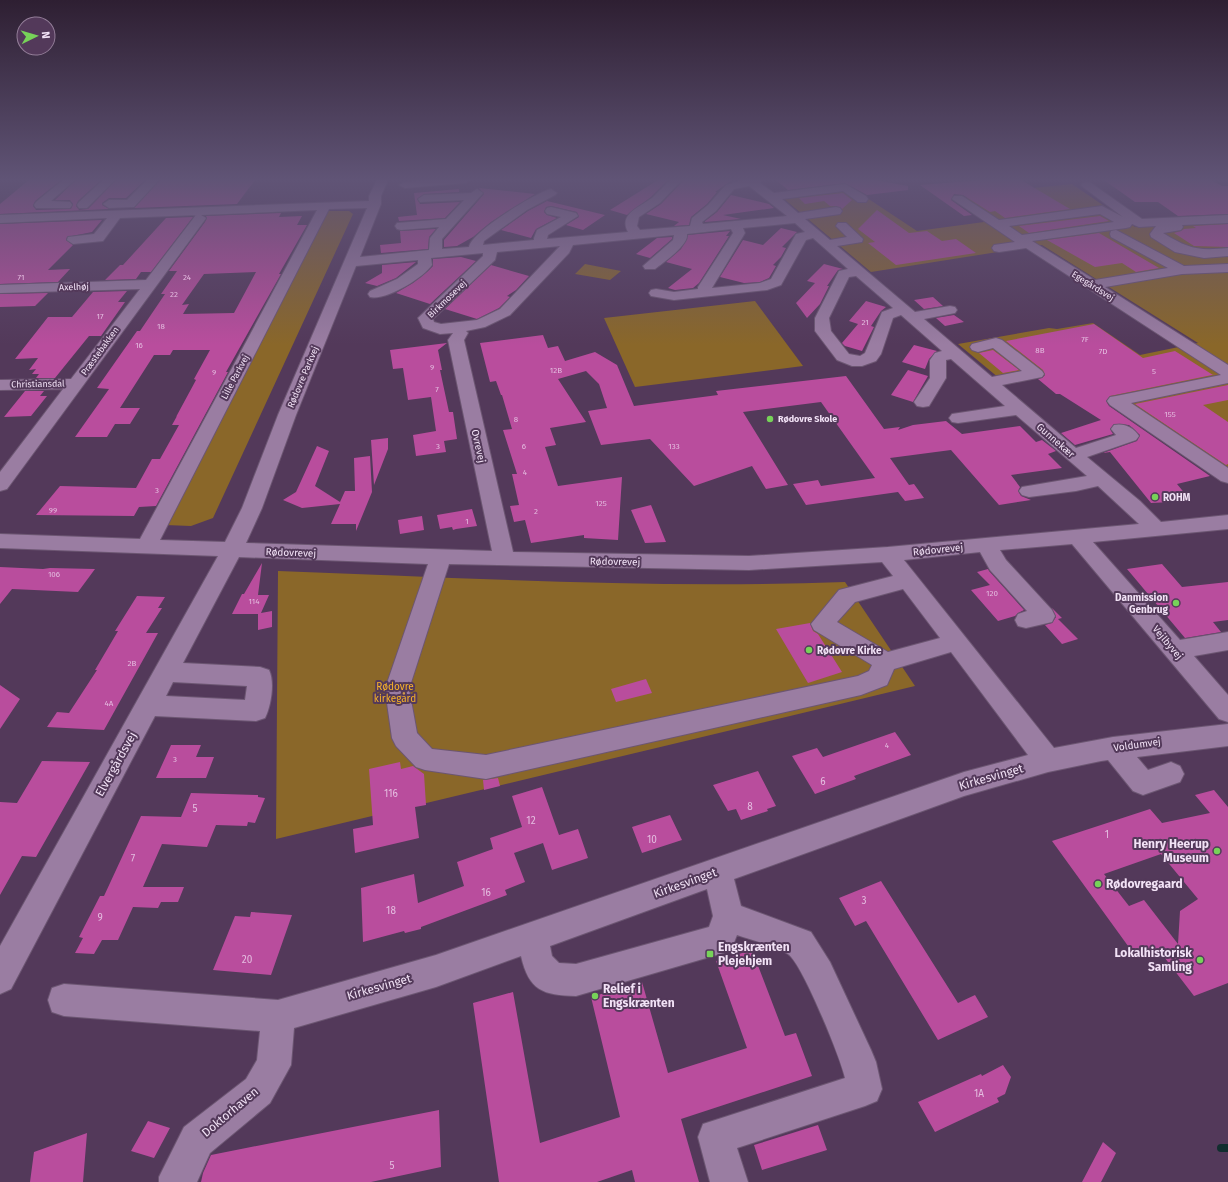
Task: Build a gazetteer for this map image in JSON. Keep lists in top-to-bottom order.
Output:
{
  "streets": {
    "street": [
      "Egegårdsvej",
      "Axelhøj",
      "Birkmosevej",
      "Præstebakken",
      "Lille Parkvej",
      "Rødovre Parkvej",
      "Christiansdal",
      "Gunnekær",
      "Ovrevej",
      "Rødovrevej",
      "Vejlbyvej",
      "Voldumvej",
      "Elvergårdsvej",
      "Kirkesvinget",
      "Doktorhaven"
    ]
  },
  "crossings": [
    ["Axelhøj", "Præstebakken"],
    ["Præstebakken", "Christiansdal"],
    ["Lille Parkvej", "Rødovrevej"],
    ["Rødovre Parkvej", "Rødovrevej"],
    ["Rødovre Parkvej", "Elvergårdsvej"],
    ["Gunnekær", "Rødovrevej"],
    ["Ovrevej", "Rødovrevej"],
    ["Rødovrevej", "Vejlbyvej"],
    ["Rødovrevej", "Elvergårdsvej"],
    ["Voldumvej", "Kirkesvinget"],
    ["Kirkesvinget", "Doktorhaven"]
  ],
  "parks": ["Rødovre kirkegård"],
  "places": {
    "other": [
      "Rødovre Skole",
      "ROHM",
      "Danmission Genbrug",
      "Rødovre Kirke",
      "Henry Heerup Museum",
      "Rødovregaard",
      "Lokalhistorisk Samling",
      "Relief i Engskrænten"
    ],
    "transit": ["Engskrænten Plejehjem"]
  },
  "house_numbers": [
    "71",
    "24",
    "22",
    "17",
    "21",
    "18",
    "7F",
    "16",
    "8B",
    "7D",
    "9",
    "12B",
    "5",
    "9",
    "7",
    "155",
    "8",
    "3",
    "6",
    "133",
    "4",
    "3",
    "125",
    "99",
    "2",
    "1",
    "106",
    "120",
    "114",
    "2B",
    "4A",
    "4",
    "3",
    "6",
    "116",
    "8",
    "5",
    "12",
    "1",
    "10",
    "7",
    "16",
    "3",
    "18",
    "9",
    "20",
    "1A",
    "5"
  ],
  "north": "right"
}
